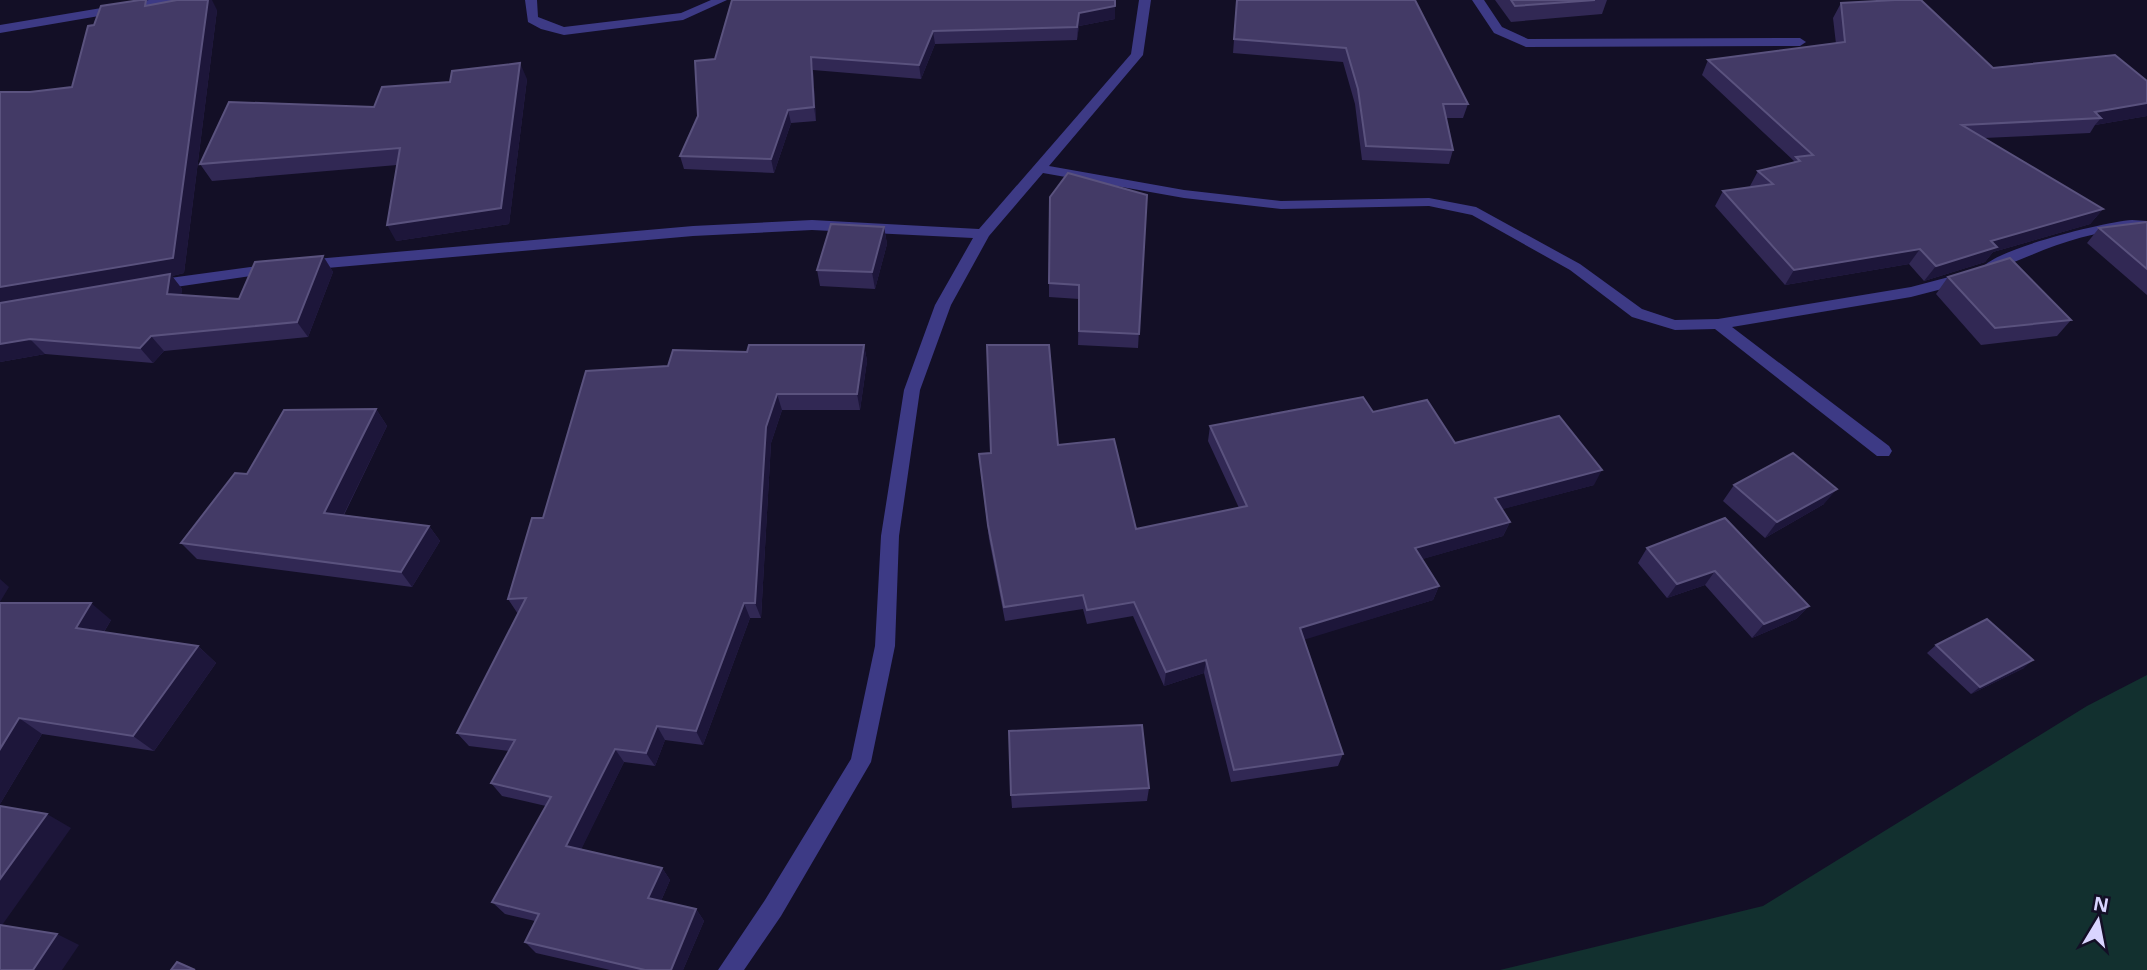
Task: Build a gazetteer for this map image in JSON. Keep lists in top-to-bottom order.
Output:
{
  "north": "top"
}
